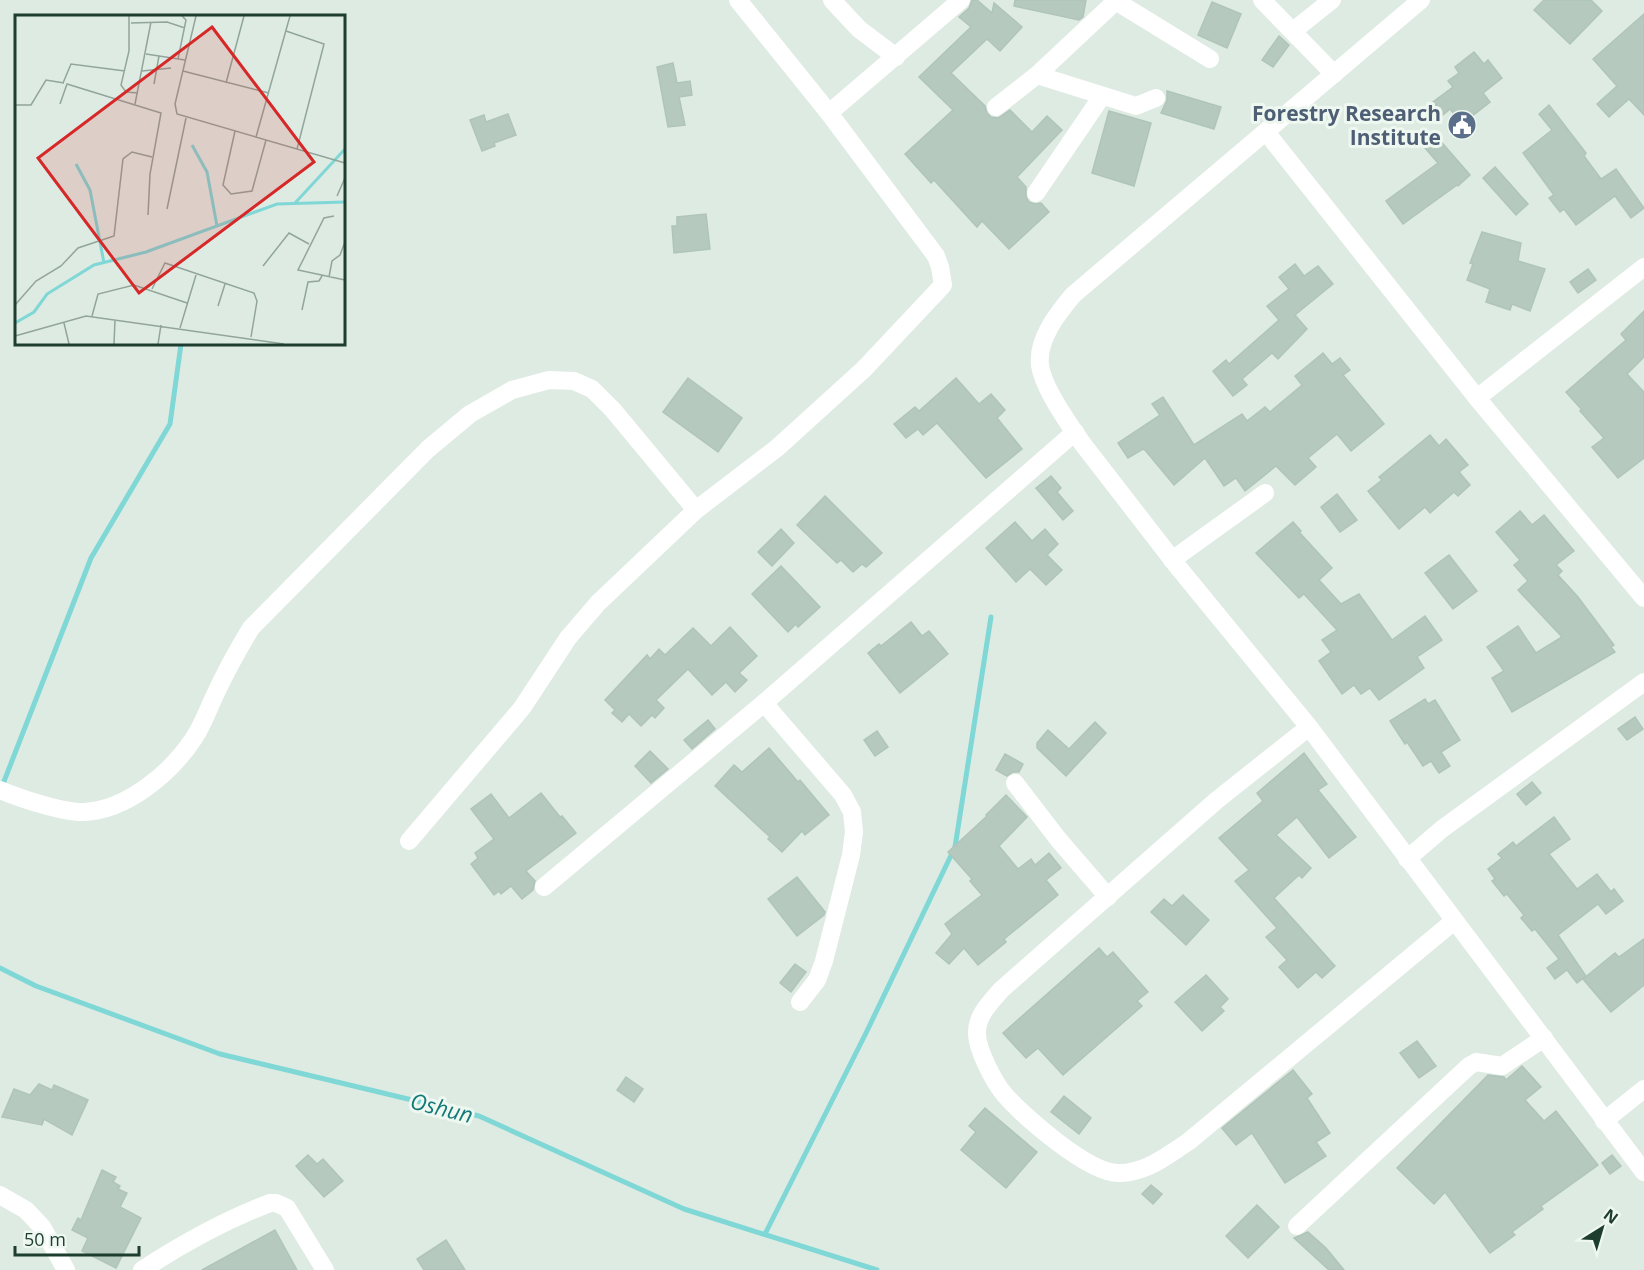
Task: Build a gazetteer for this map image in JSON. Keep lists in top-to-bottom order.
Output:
{
  "water": ["Oshun"],
  "places": {
    "public building": ["Forestry Research Institute"]
  },
  "scale_bar": "50 m",
  "north": "top right"
}
